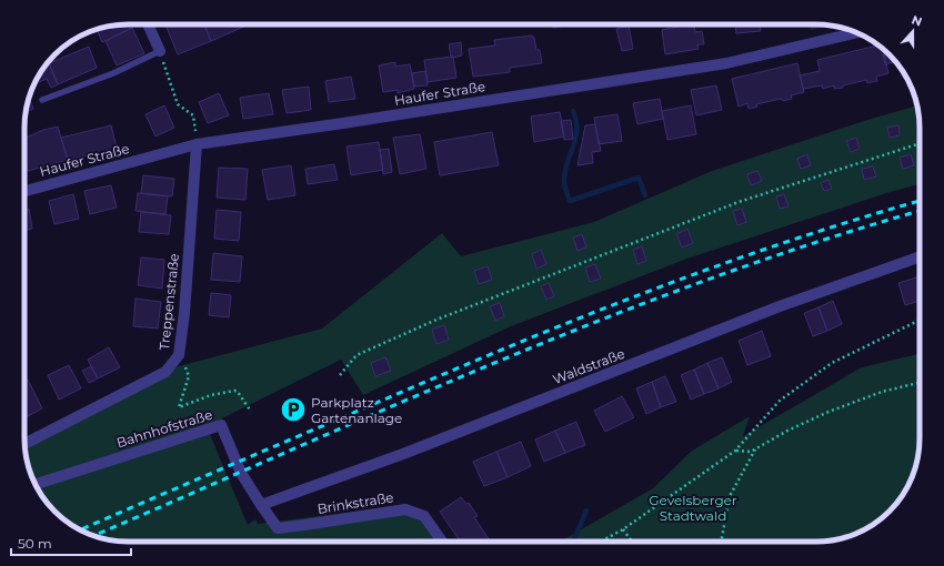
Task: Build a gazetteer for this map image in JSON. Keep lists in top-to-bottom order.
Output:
{
  "streets": {
    "street": [
      "Haufer Straße",
      "Treppenstraße",
      "Waldstraße",
      "Bahnhofstraße",
      "Brinkstraße"
    ]
  },
  "crossings": [
    ["Haufer Straße", "Treppenstraße"],
    ["Waldstraße", "Bahnhofstraße"],
    ["Waldstraße", "Brinkstraße"],
    ["Bahnhofstraße", "Brinkstraße"]
  ],
  "parks": ["Gevelsberger Stadtwald"],
  "places": {
    "parking": ["Parkplatz Gartenanlage"]
  },
  "scale_bar": "50 m",
  "north": "top"
}
